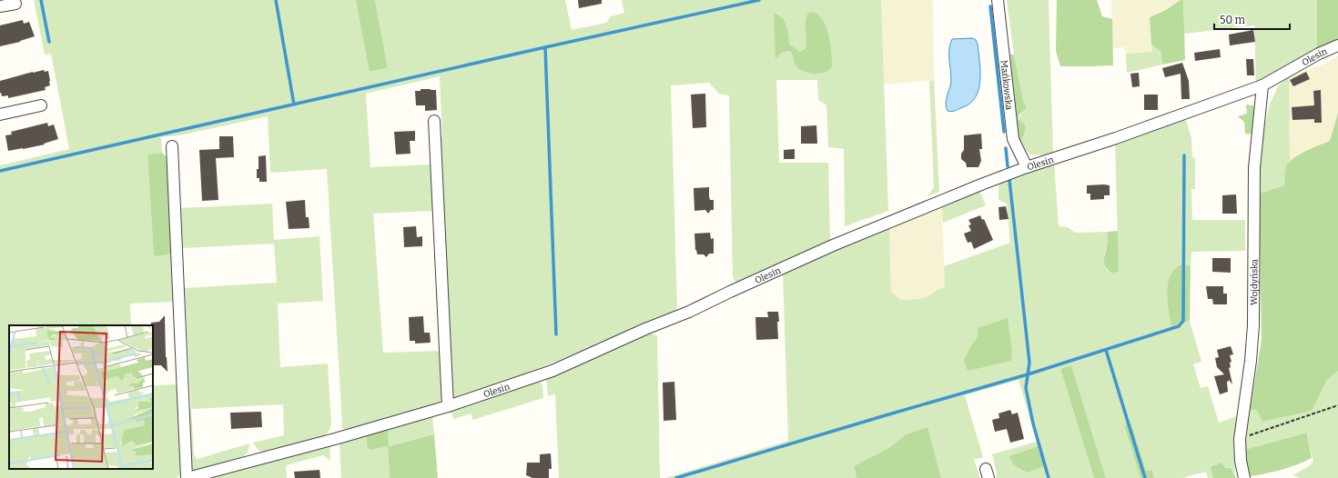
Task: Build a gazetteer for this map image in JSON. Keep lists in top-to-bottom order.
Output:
{
  "streets": {
    "street": ["Olesin", "Mańkowska", "Wojdyńska"]
  },
  "crossings": [
    ["Olesin", "Mańkowska"],
    ["Olesin", "Wojdyńska"]
  ],
  "scale_bar": "50 m"
}
